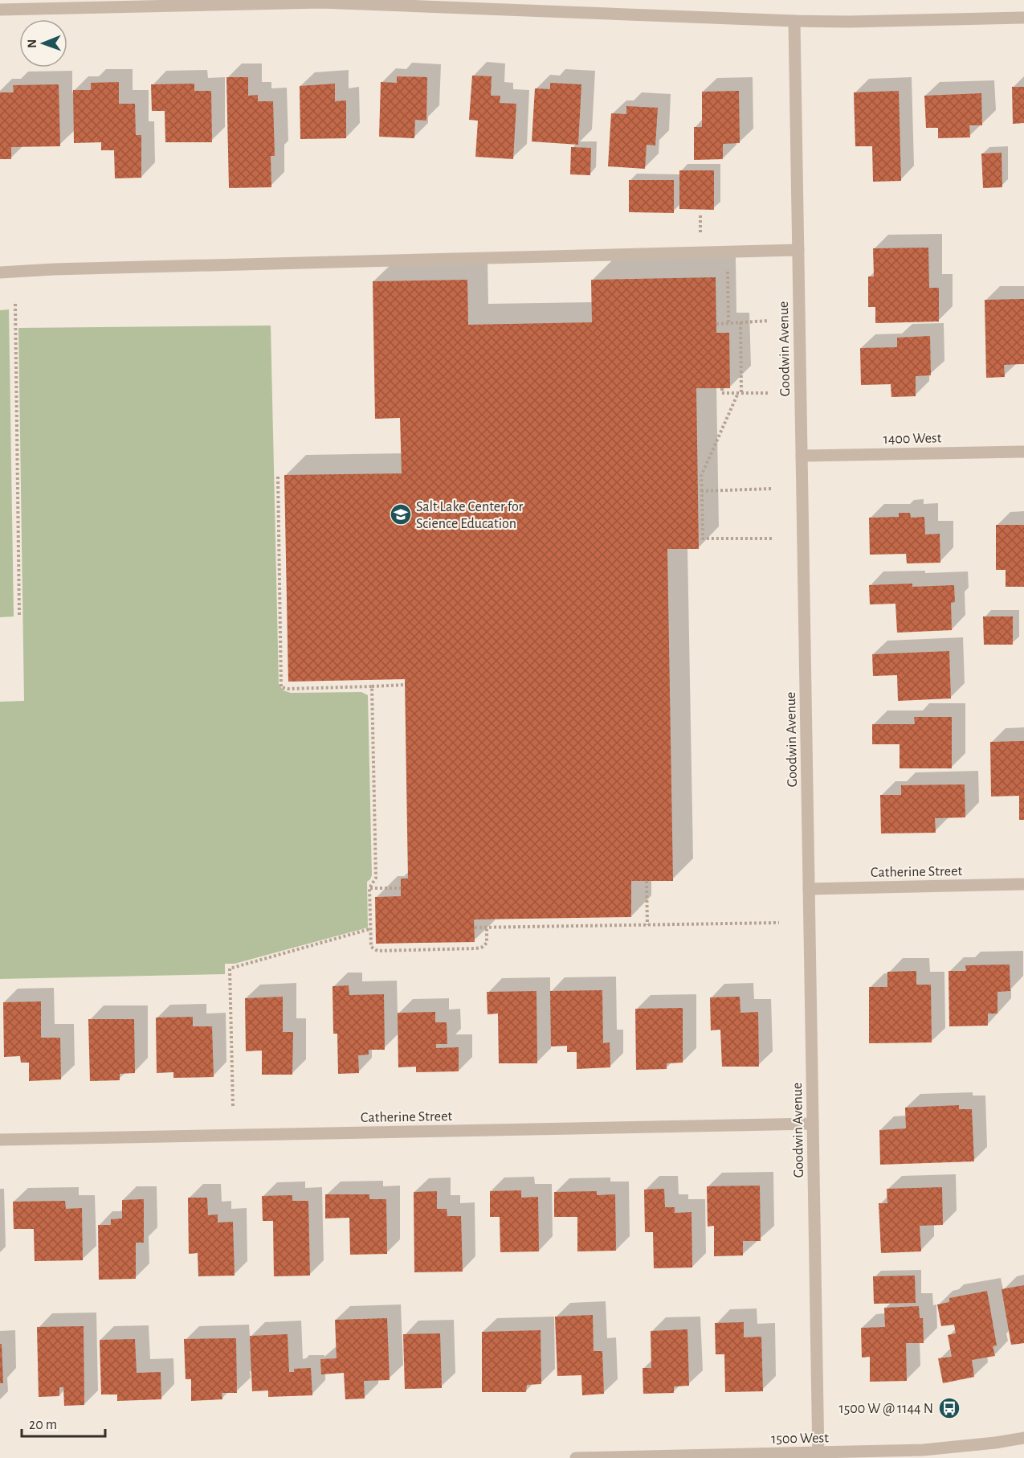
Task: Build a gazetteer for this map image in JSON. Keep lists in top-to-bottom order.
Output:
{
  "streets": {
    "street": [
      "Goodwin Avenue",
      "1400 West",
      "Catherine Street",
      "1500 West"
    ]
  },
  "crossings": [
    ["Goodwin Avenue", "1400 West"],
    ["Goodwin Avenue", "Catherine Street"],
    ["Goodwin Avenue", "1500 West"]
  ],
  "places": {
    "school or university": ["Salt Lake Center for Science Education"],
    "bus stop": ["1500 W @ 1144 N"]
  },
  "scale_bar": "20 m",
  "north": "left"
}
